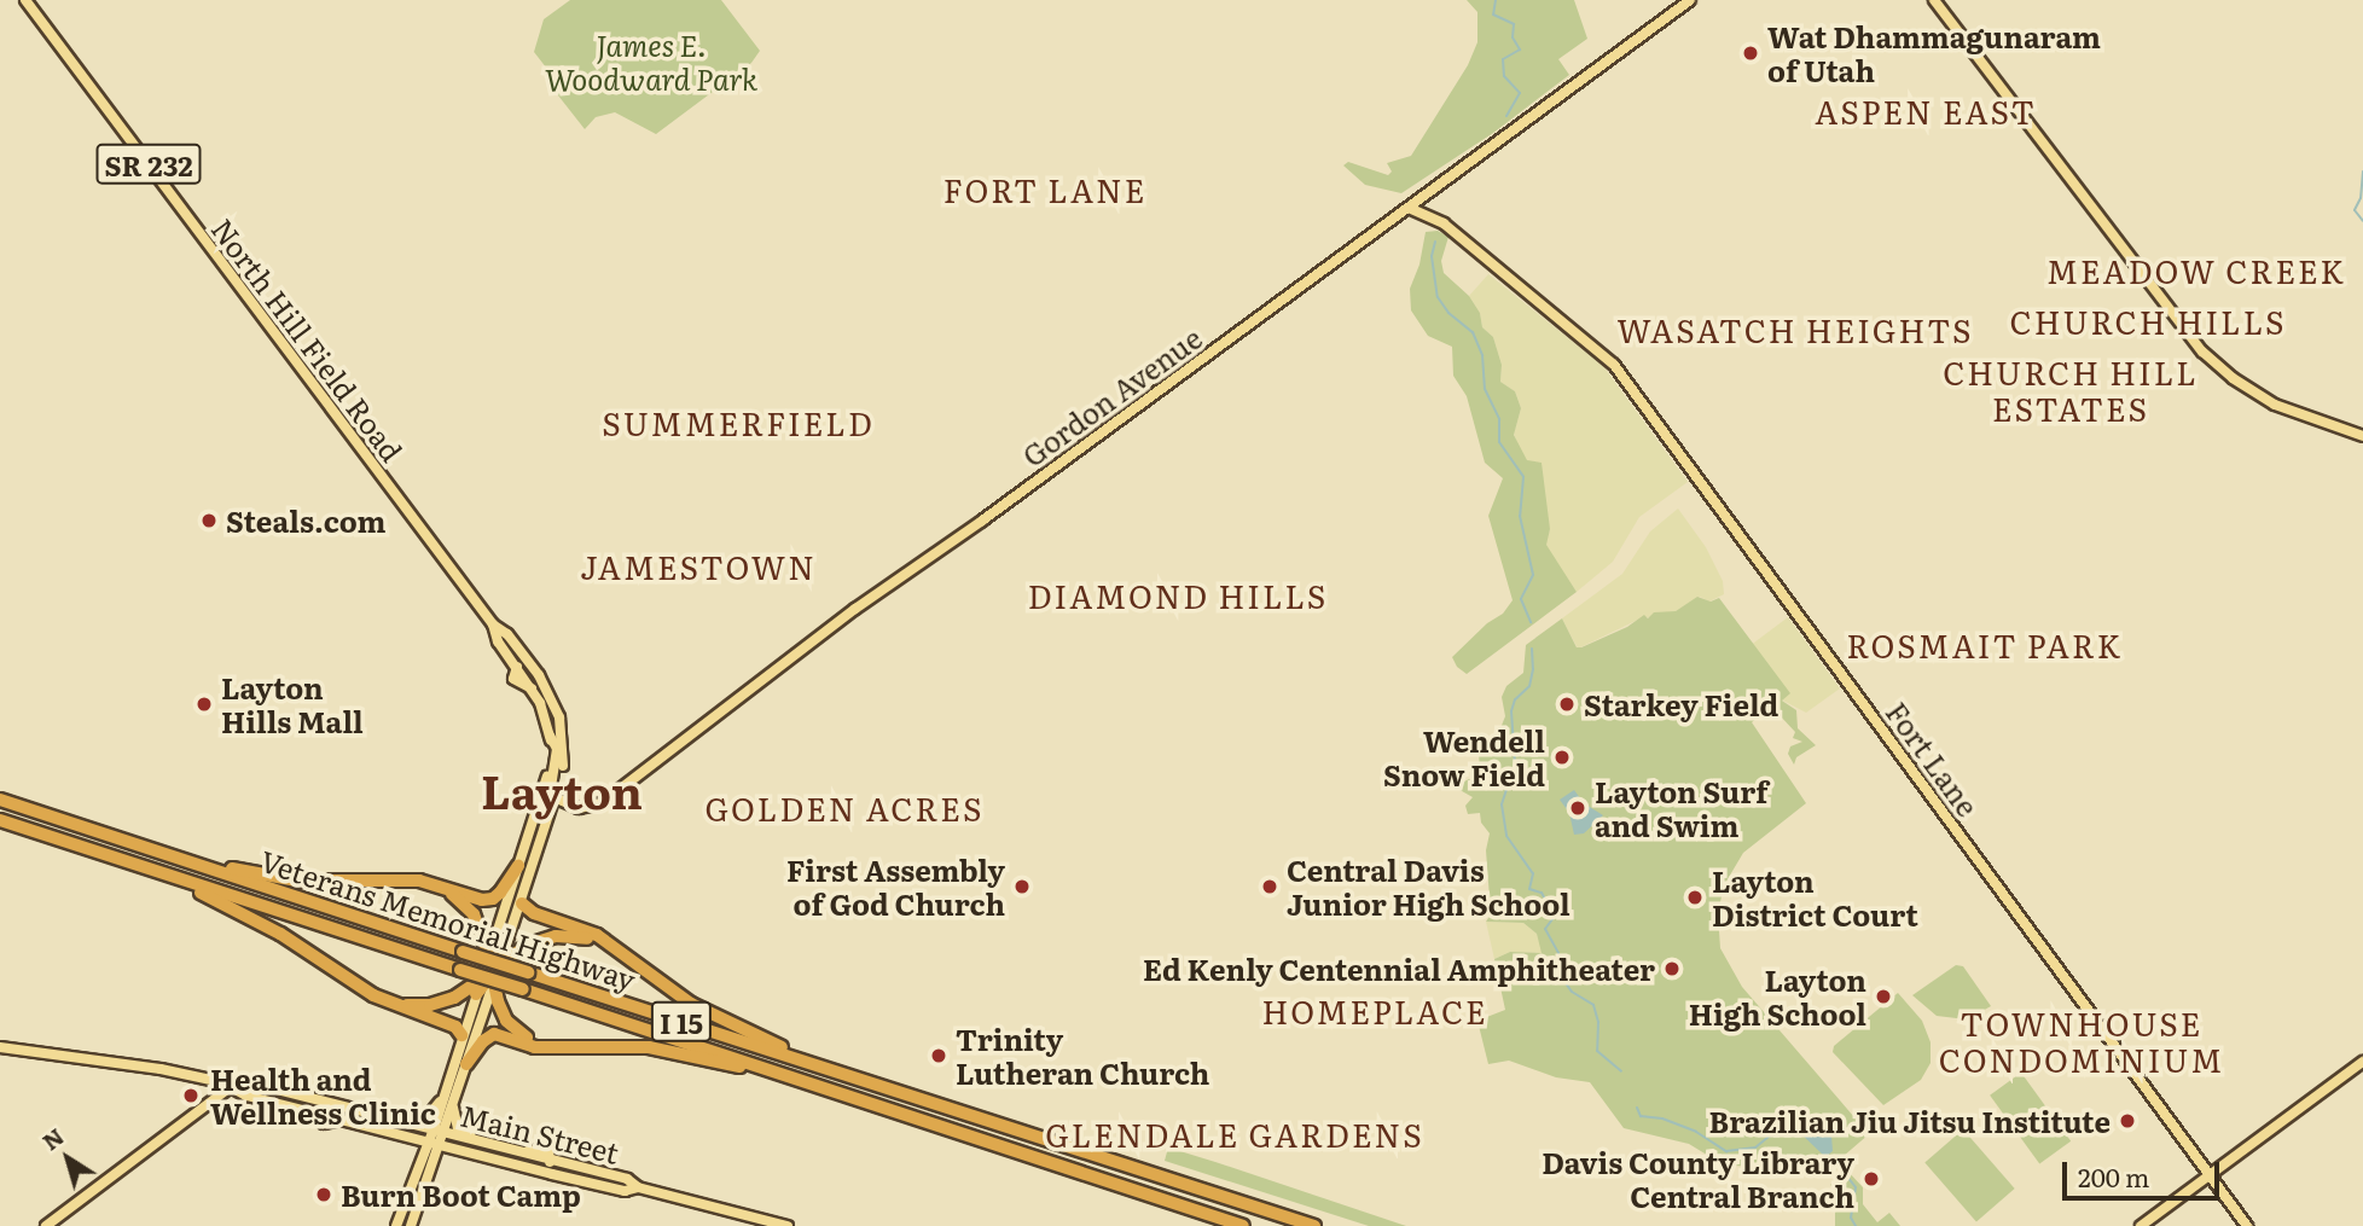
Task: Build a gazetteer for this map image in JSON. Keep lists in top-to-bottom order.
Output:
{
  "streets": {
    "highway": ["Veterans Memorial Highway", "I 15"],
    "main road": [
      "SR 232",
      "North Hill Field Road",
      "Gordon Avenue",
      "Fort Lane",
      "Main Street"
    ]
  },
  "crossings": [
    ["SR 232", "North Hill Field Road"],
    ["SR 232", "Gordon Avenue"],
    ["Gordon Avenue", "Fort Lane"]
  ],
  "districts": [
    "ASPEN EAST",
    "FORT LANE",
    "MEADOW CREEK",
    "CHURCH HILLS",
    "WASATCH HEIGHTS",
    "CHURCH HILL ESTATES",
    "SUMMERFIELD",
    "JAMESTOWN",
    "DIAMOND HILLS",
    "ROSMAIT PARK",
    "Layton",
    "GOLDEN ACRES",
    "HOMEPLACE",
    "TOWNHOUSE CONDOMINIUM",
    "GLENDALE GARDENS"
  ],
  "parks": ["James E. Woodward Park"],
  "places": [
    "Wat Dhammagunaram of Utah",
    "Steals.com",
    "Layton Hills Mall",
    "Starkey Field",
    "Wendell Snow Field",
    "Layton Surf and Swim",
    "First Assembly of God Church",
    "Central Davis Junior High School",
    "Layton District Court",
    "Ed Kenly Centennial Amphitheater",
    "Layton High School",
    "Trinity Lutheran Church",
    "Health and Wellness Clinic",
    "Brazilian Jiu Jitsu Institute",
    "Davis County Library Central Branch",
    "Burn Boot Camp"
  ],
  "scale_bar": "200 m",
  "north": "top left"
}
